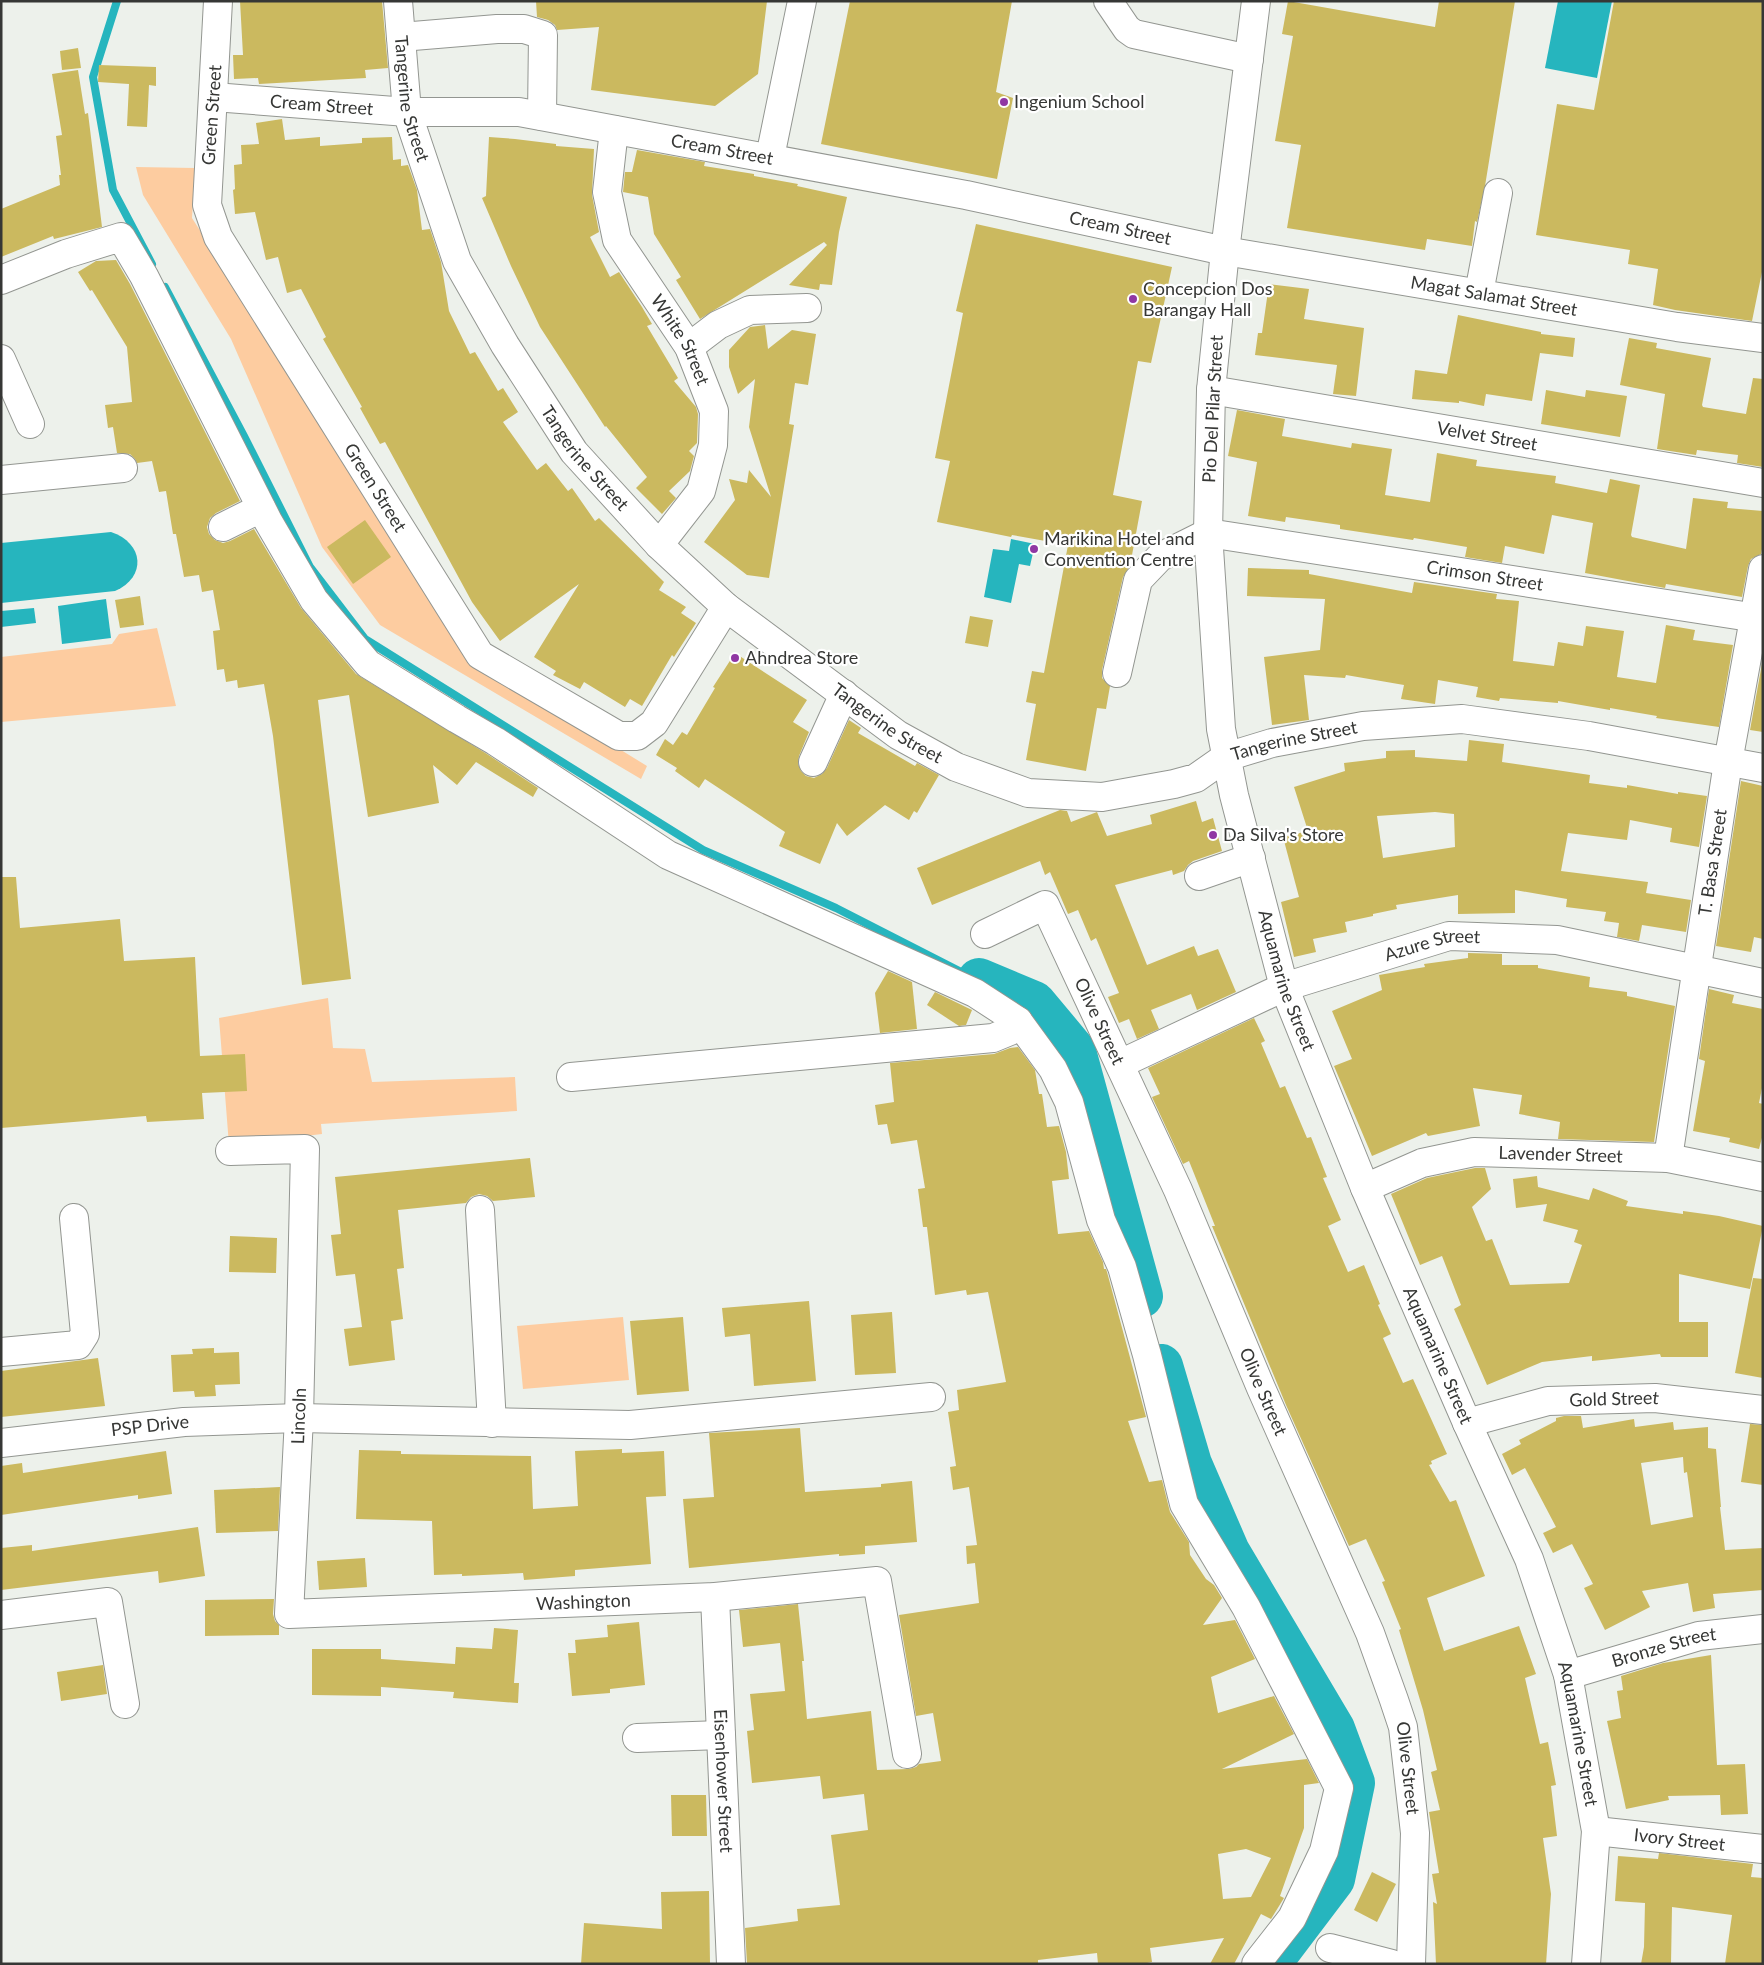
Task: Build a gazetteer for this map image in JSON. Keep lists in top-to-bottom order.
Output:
{
  "streets": {
    "street": [
      "Tangerine Street",
      "Cream Street",
      "Green Street",
      "Magat Salamat Street",
      "White Street",
      "Pio Del Pilar Street",
      "Velvet Street",
      "Crimson Street",
      "T. Basa Street",
      "Azure Street",
      "Aquamarine Street",
      "Olive Street",
      "Lavender Street",
      "Gold Street",
      "Lincoln",
      "PSP Drive",
      "Washington",
      "Bronze Street",
      "Eisenhower Street",
      "Ivory Street"
    ]
  },
  "crossings": [
    ["Tangerine Street", "Cream Street"],
    ["Tangerine Street", "Green Street"],
    ["Tangerine Street", "White Street"],
    ["Tangerine Street", "Pio Del Pilar Street"],
    ["Tangerine Street", "T. Basa Street"],
    ["Tangerine Street", "Aquamarine Street"],
    ["Cream Street", "Green Street"],
    ["Cream Street", "Magat Salamat Street"],
    ["Cream Street", "White Street"],
    ["Cream Street", "Pio Del Pilar Street"],
    ["Magat Salamat Street", "Pio Del Pilar Street"],
    ["Pio Del Pilar Street", "Velvet Street"],
    ["Pio Del Pilar Street", "Crimson Street"],
    ["Pio Del Pilar Street", "Aquamarine Street"],
    ["Crimson Street", "T. Basa Street"],
    ["T. Basa Street", "Azure Street"],
    ["T. Basa Street", "Lavender Street"],
    ["Azure Street", "Aquamarine Street"],
    ["Azure Street", "Olive Street"],
    ["Aquamarine Street", "Lavender Street"],
    ["Aquamarine Street", "Gold Street"],
    ["Aquamarine Street", "Bronze Street"],
    ["Aquamarine Street", "Ivory Street"],
    ["Lincoln", "PSP Drive"],
    ["Lincoln", "Washington"],
    ["Washington", "Eisenhower Street"]
  ],
  "places": [
    "Ingenium School",
    "Concepcion Dos Barangay Hall",
    "Marikina Hotel and Convention Centre",
    "Ahndrea Store",
    "Da Silva's Store"
  ]
}
